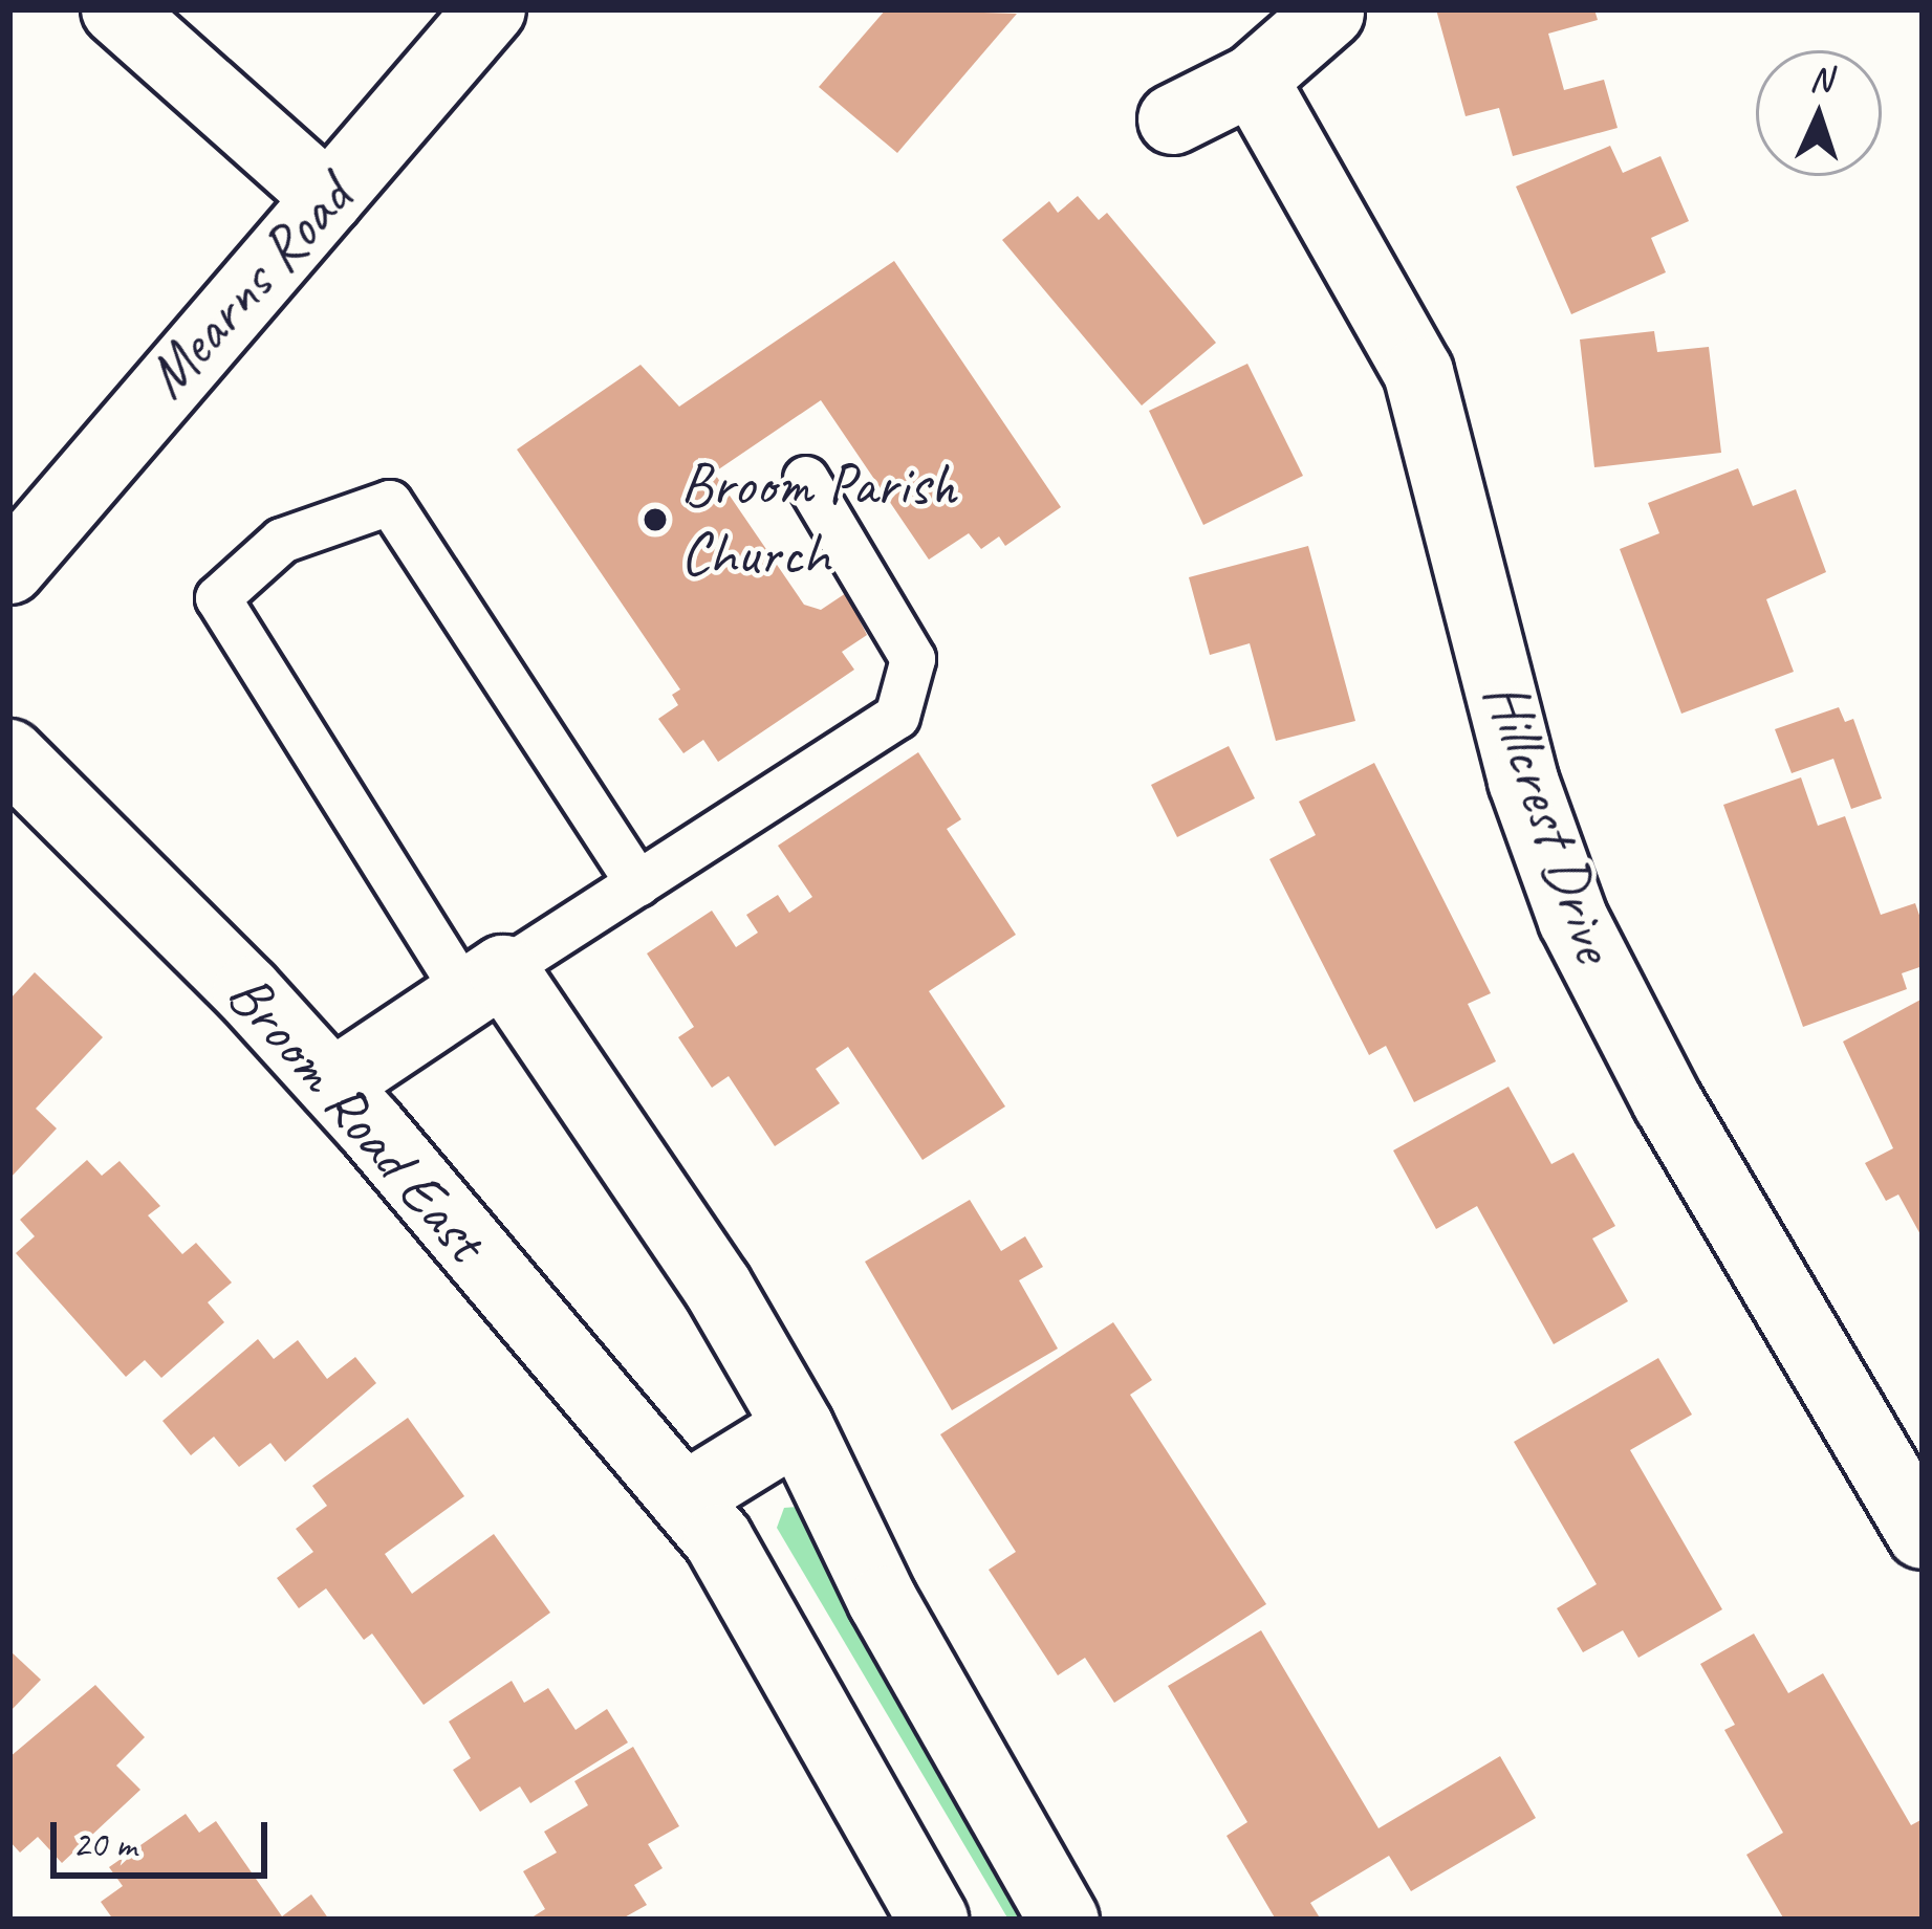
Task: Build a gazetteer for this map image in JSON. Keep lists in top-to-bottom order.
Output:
{
  "streets": {
    "street": ["Mearns Road", "Hillcrest Drive", "Broom Road East"]
  },
  "places": ["Broom Parish Church"],
  "scale_bar": "20 m",
  "north": "top"
}
